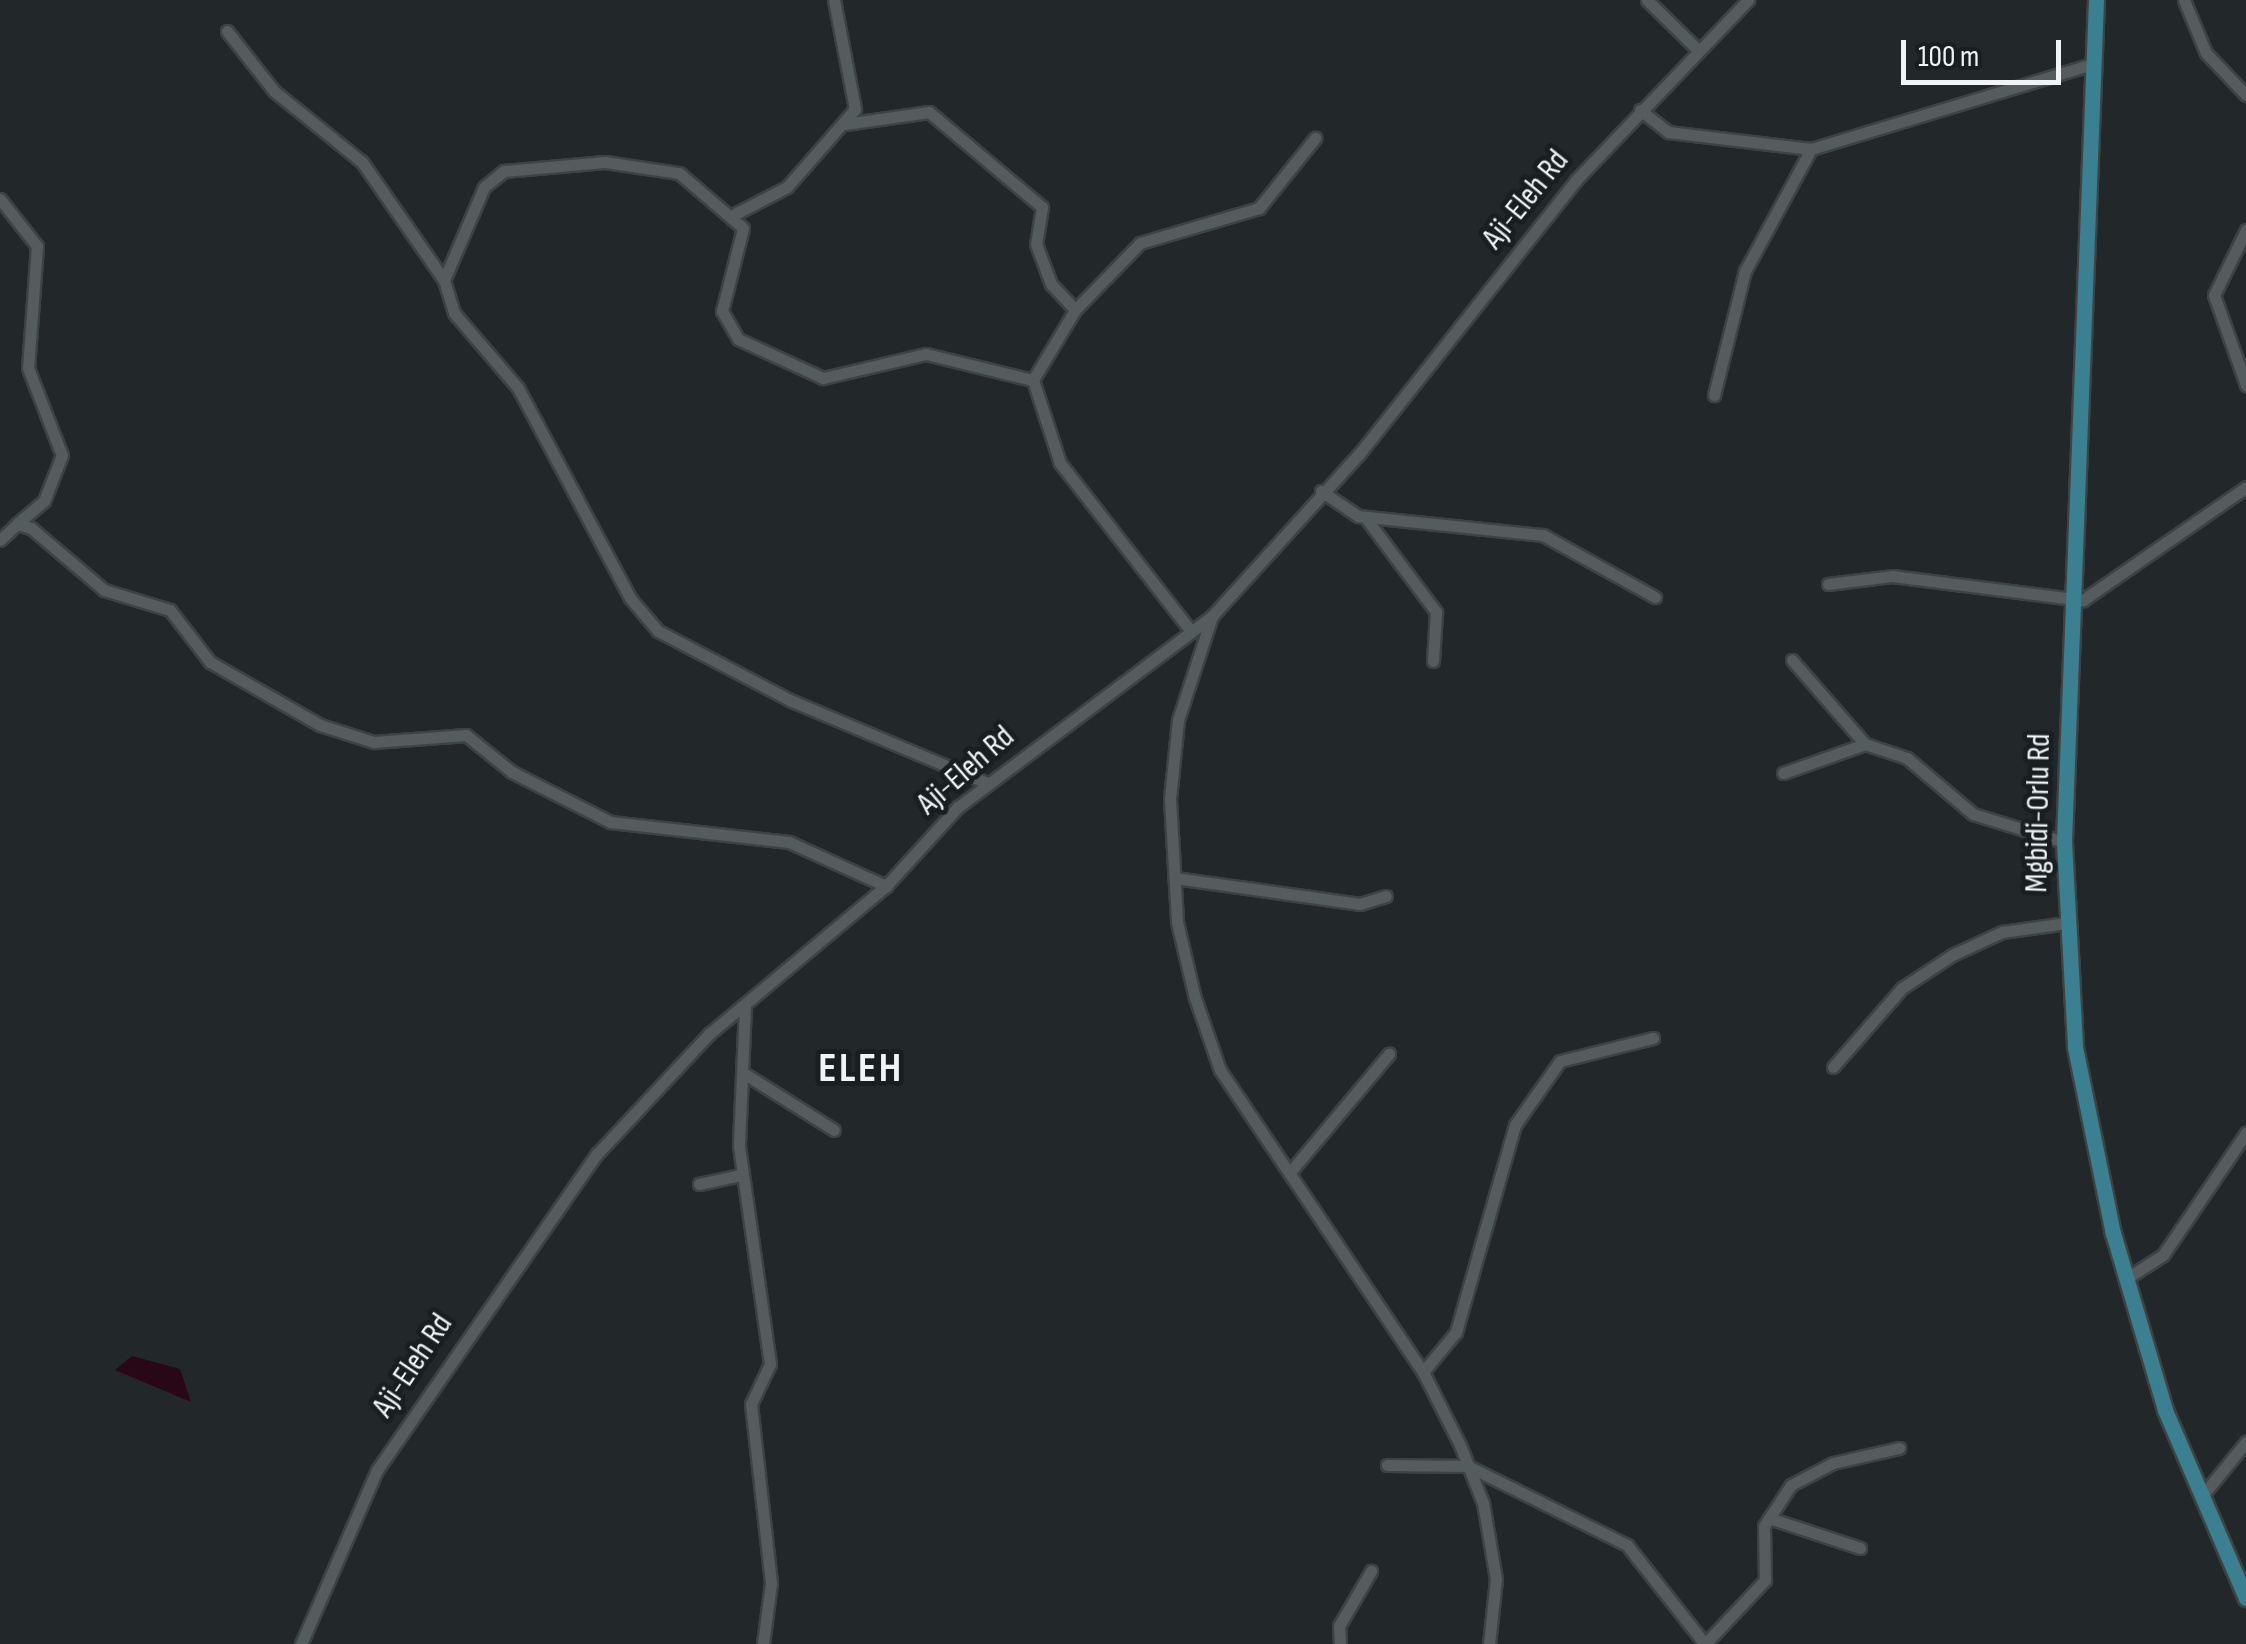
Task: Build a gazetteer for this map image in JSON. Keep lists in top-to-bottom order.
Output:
{
  "streets": {
    "main road": ["Mgbidi-Orlu Rd"],
    "street": ["Aji-Eleh Rd"]
  },
  "districts": ["ELEH"],
  "scale_bar": "100 m"
}
